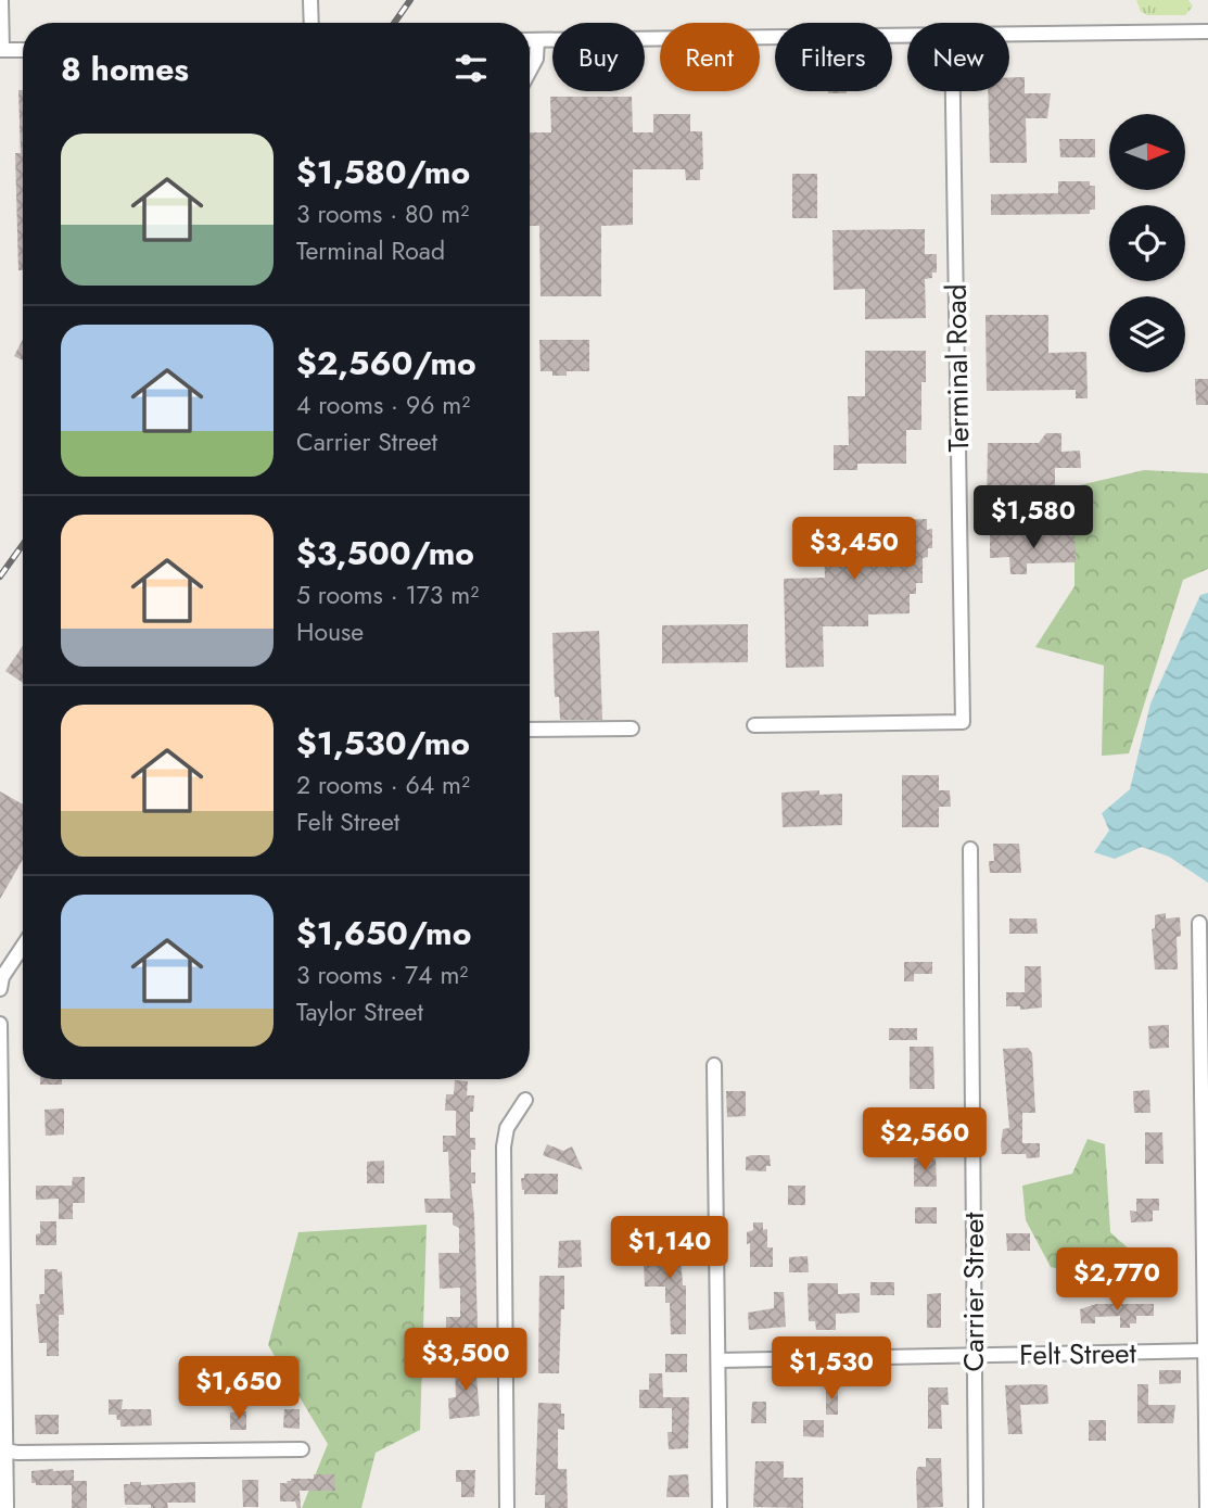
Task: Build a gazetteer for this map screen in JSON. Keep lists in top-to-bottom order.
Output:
{
  "streets": {
    "street": ["Terminal Road", "Carrier Street", "Felt Street"]
  },
  "crossings": [
    ["Carrier Street", "Felt Street"]
  ],
  "north": "right",
  "page": {
    "chip": [
      "Buy",
      "Rent",
      "Filters",
      "New"
    ],
    "heading": "8 homes",
    "list": [
      {
        "name": "$1,580/mo",
        "note": "3 rooms · 80 m² · Terminal Road"
      },
      {
        "name": "$2,560/mo",
        "note": "4 rooms · 96 m² · Carrier Street"
      },
      {
        "name": "$3,500/mo",
        "note": "5 rooms · 173 m² · House"
      },
      {
        "name": "$1,530/mo",
        "note": "2 rooms · 64 m² · Felt Street"
      },
      {
        "name": "$1,650/mo",
        "note": "3 rooms · 74 m² · Taylor Street"
      }
    ],
    "price": [
      "$1,580",
      "$3,450",
      "$2,560",
      "$1,140",
      "$2,770",
      "$3,500",
      "$1,530",
      "$1,650"
    ]
  }
}
